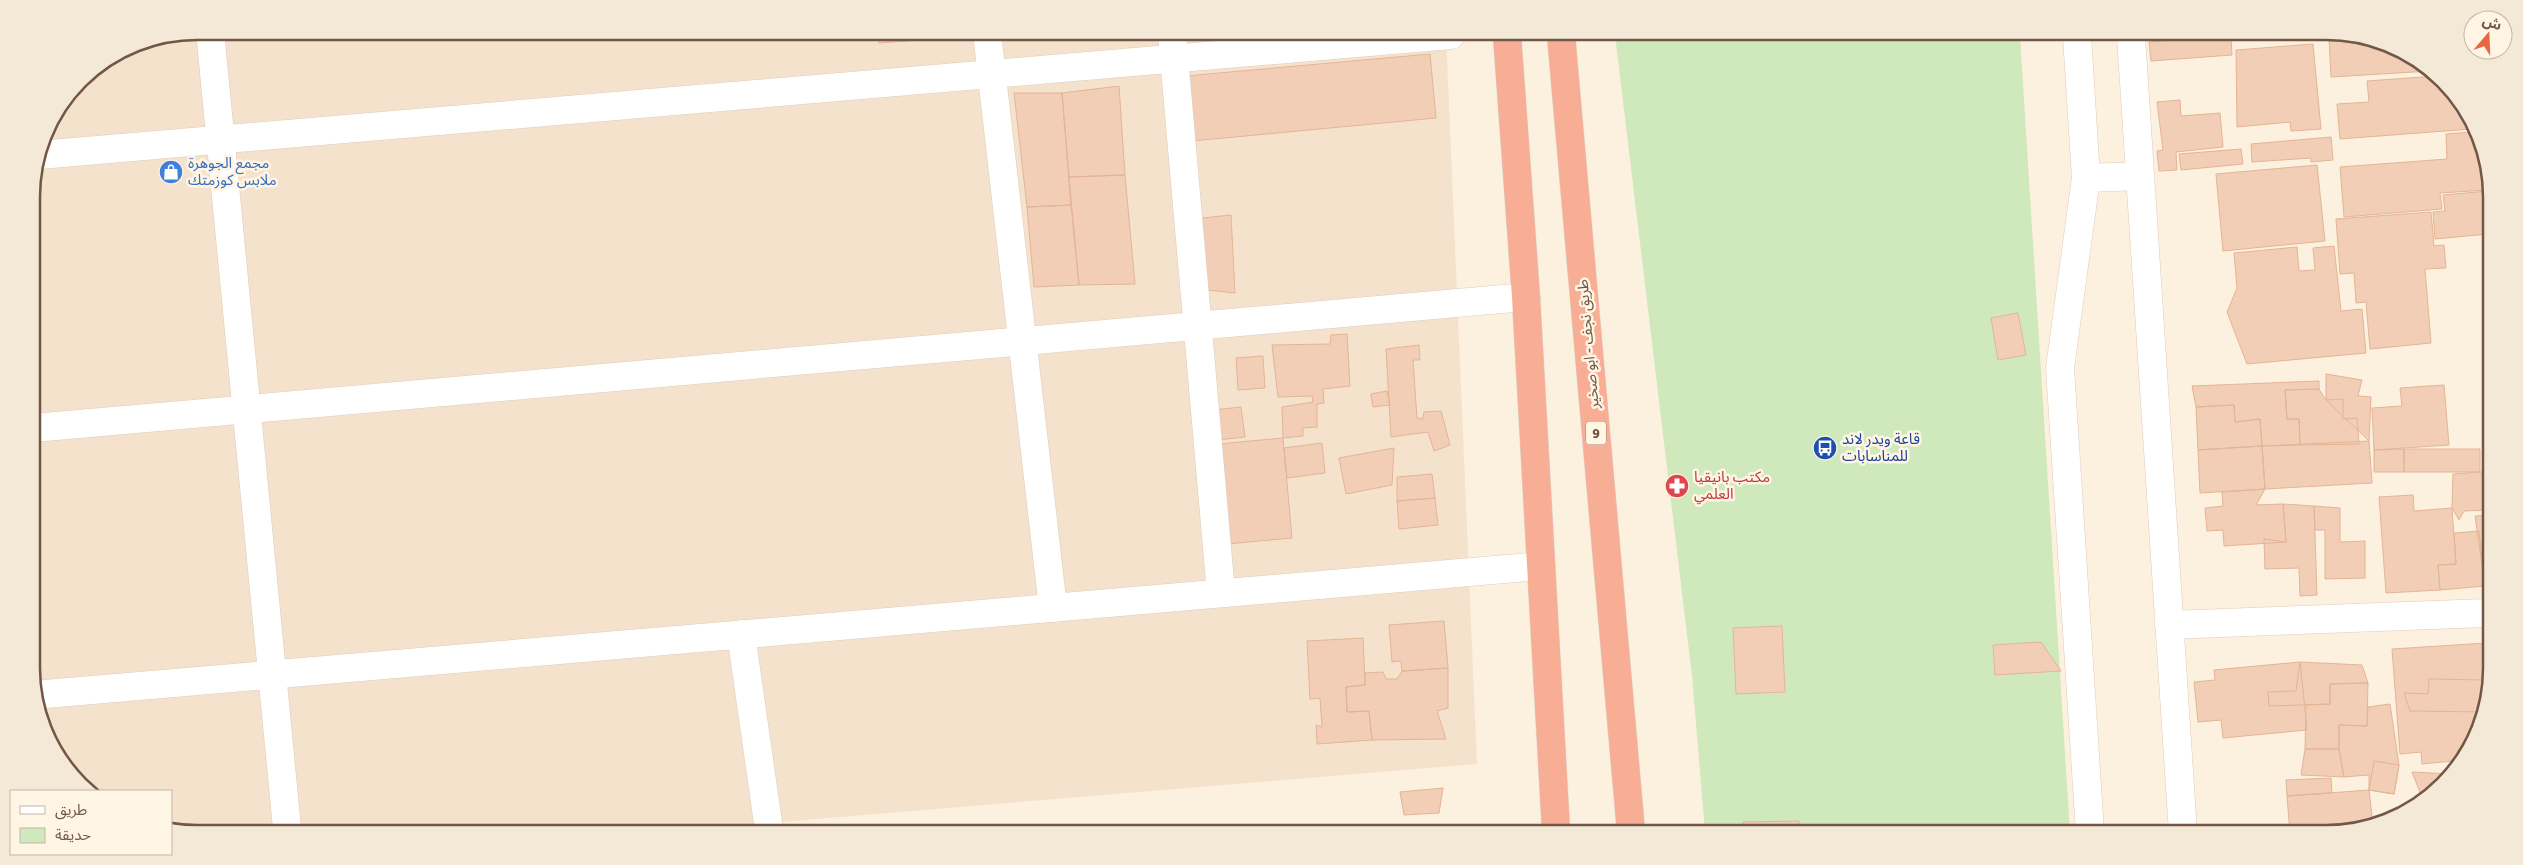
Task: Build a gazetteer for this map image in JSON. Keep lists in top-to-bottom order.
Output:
{
  "streets": {
    "highway": ["طريق نجف - ابو صخير", "9"]
  },
  "places": {
    "shop": ["مجمع الجوهرة ملابس كوزمتك"],
    "bus stop": ["قاعة ويدر لاند للمناسابات"],
    "pharmacy": ["مكتب بانيقيا العلمي"]
  },
  "legend": ["طريق", "حديقة"],
  "north": "top"
}
